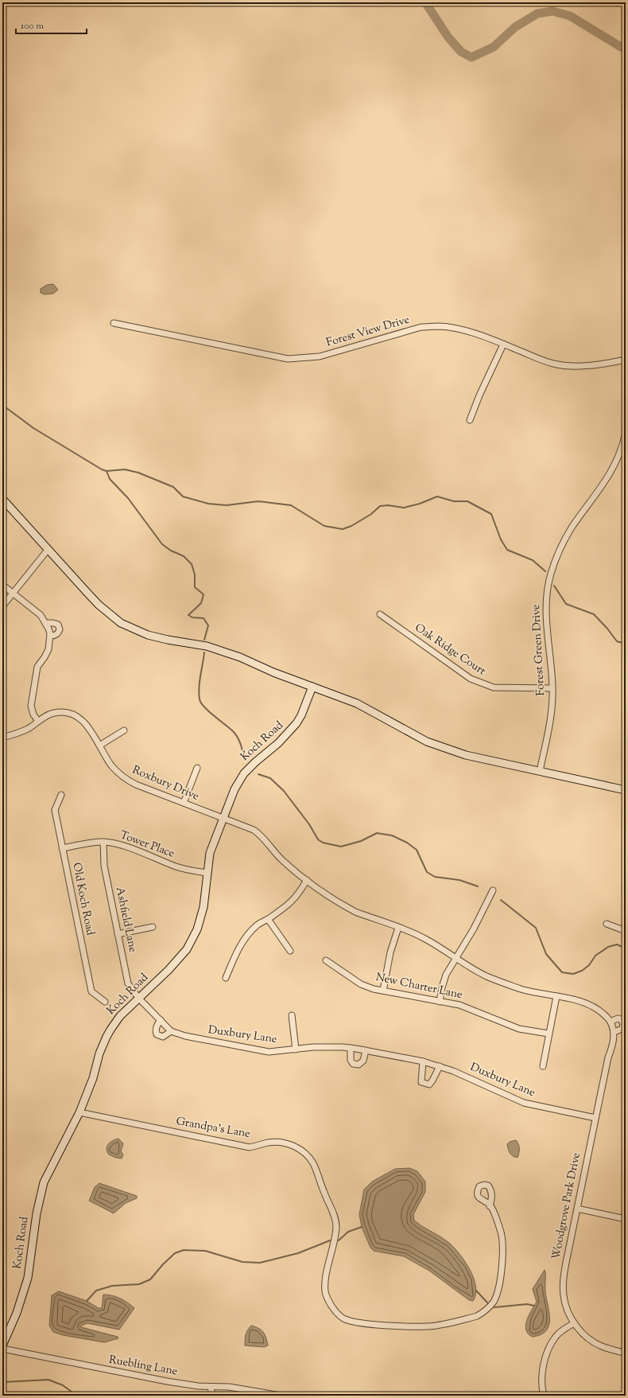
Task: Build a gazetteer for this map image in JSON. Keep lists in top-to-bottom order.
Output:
{
  "streets": {
    "street": [
      "Forest View Drive",
      "Oak Ridge Court",
      "Forest Green Drive",
      "Koch Road",
      "Roxbury Drive",
      "Tower Place",
      "Old Koch Road",
      "Ashfield Lane",
      "New Charter Lane",
      "Duxbury Lane",
      "Grandpa's Lane",
      "Woodgrove Park Drive",
      "Ruebling Lane"
    ]
  },
  "crossings": [
    ["Oak Ridge Court", "Forest Green Drive"],
    ["Koch Road", "Roxbury Drive"],
    ["Koch Road", "Tower Place"],
    ["Koch Road", "Ashfield Lane"],
    ["Koch Road", "Duxbury Lane"],
    ["Koch Road", "Grandpa's Lane"],
    ["Koch Road", "Woodgrove Park Drive"],
    ["Roxbury Drive", "Woodgrove Park Drive"],
    ["Tower Place", "Old Koch Road"],
    ["Tower Place", "Ashfield Lane"],
    ["Ashfield Lane", "Duxbury Lane"],
    ["Duxbury Lane", "Woodgrove Park Drive"]
  ],
  "scale_bar": "100 m"
}
